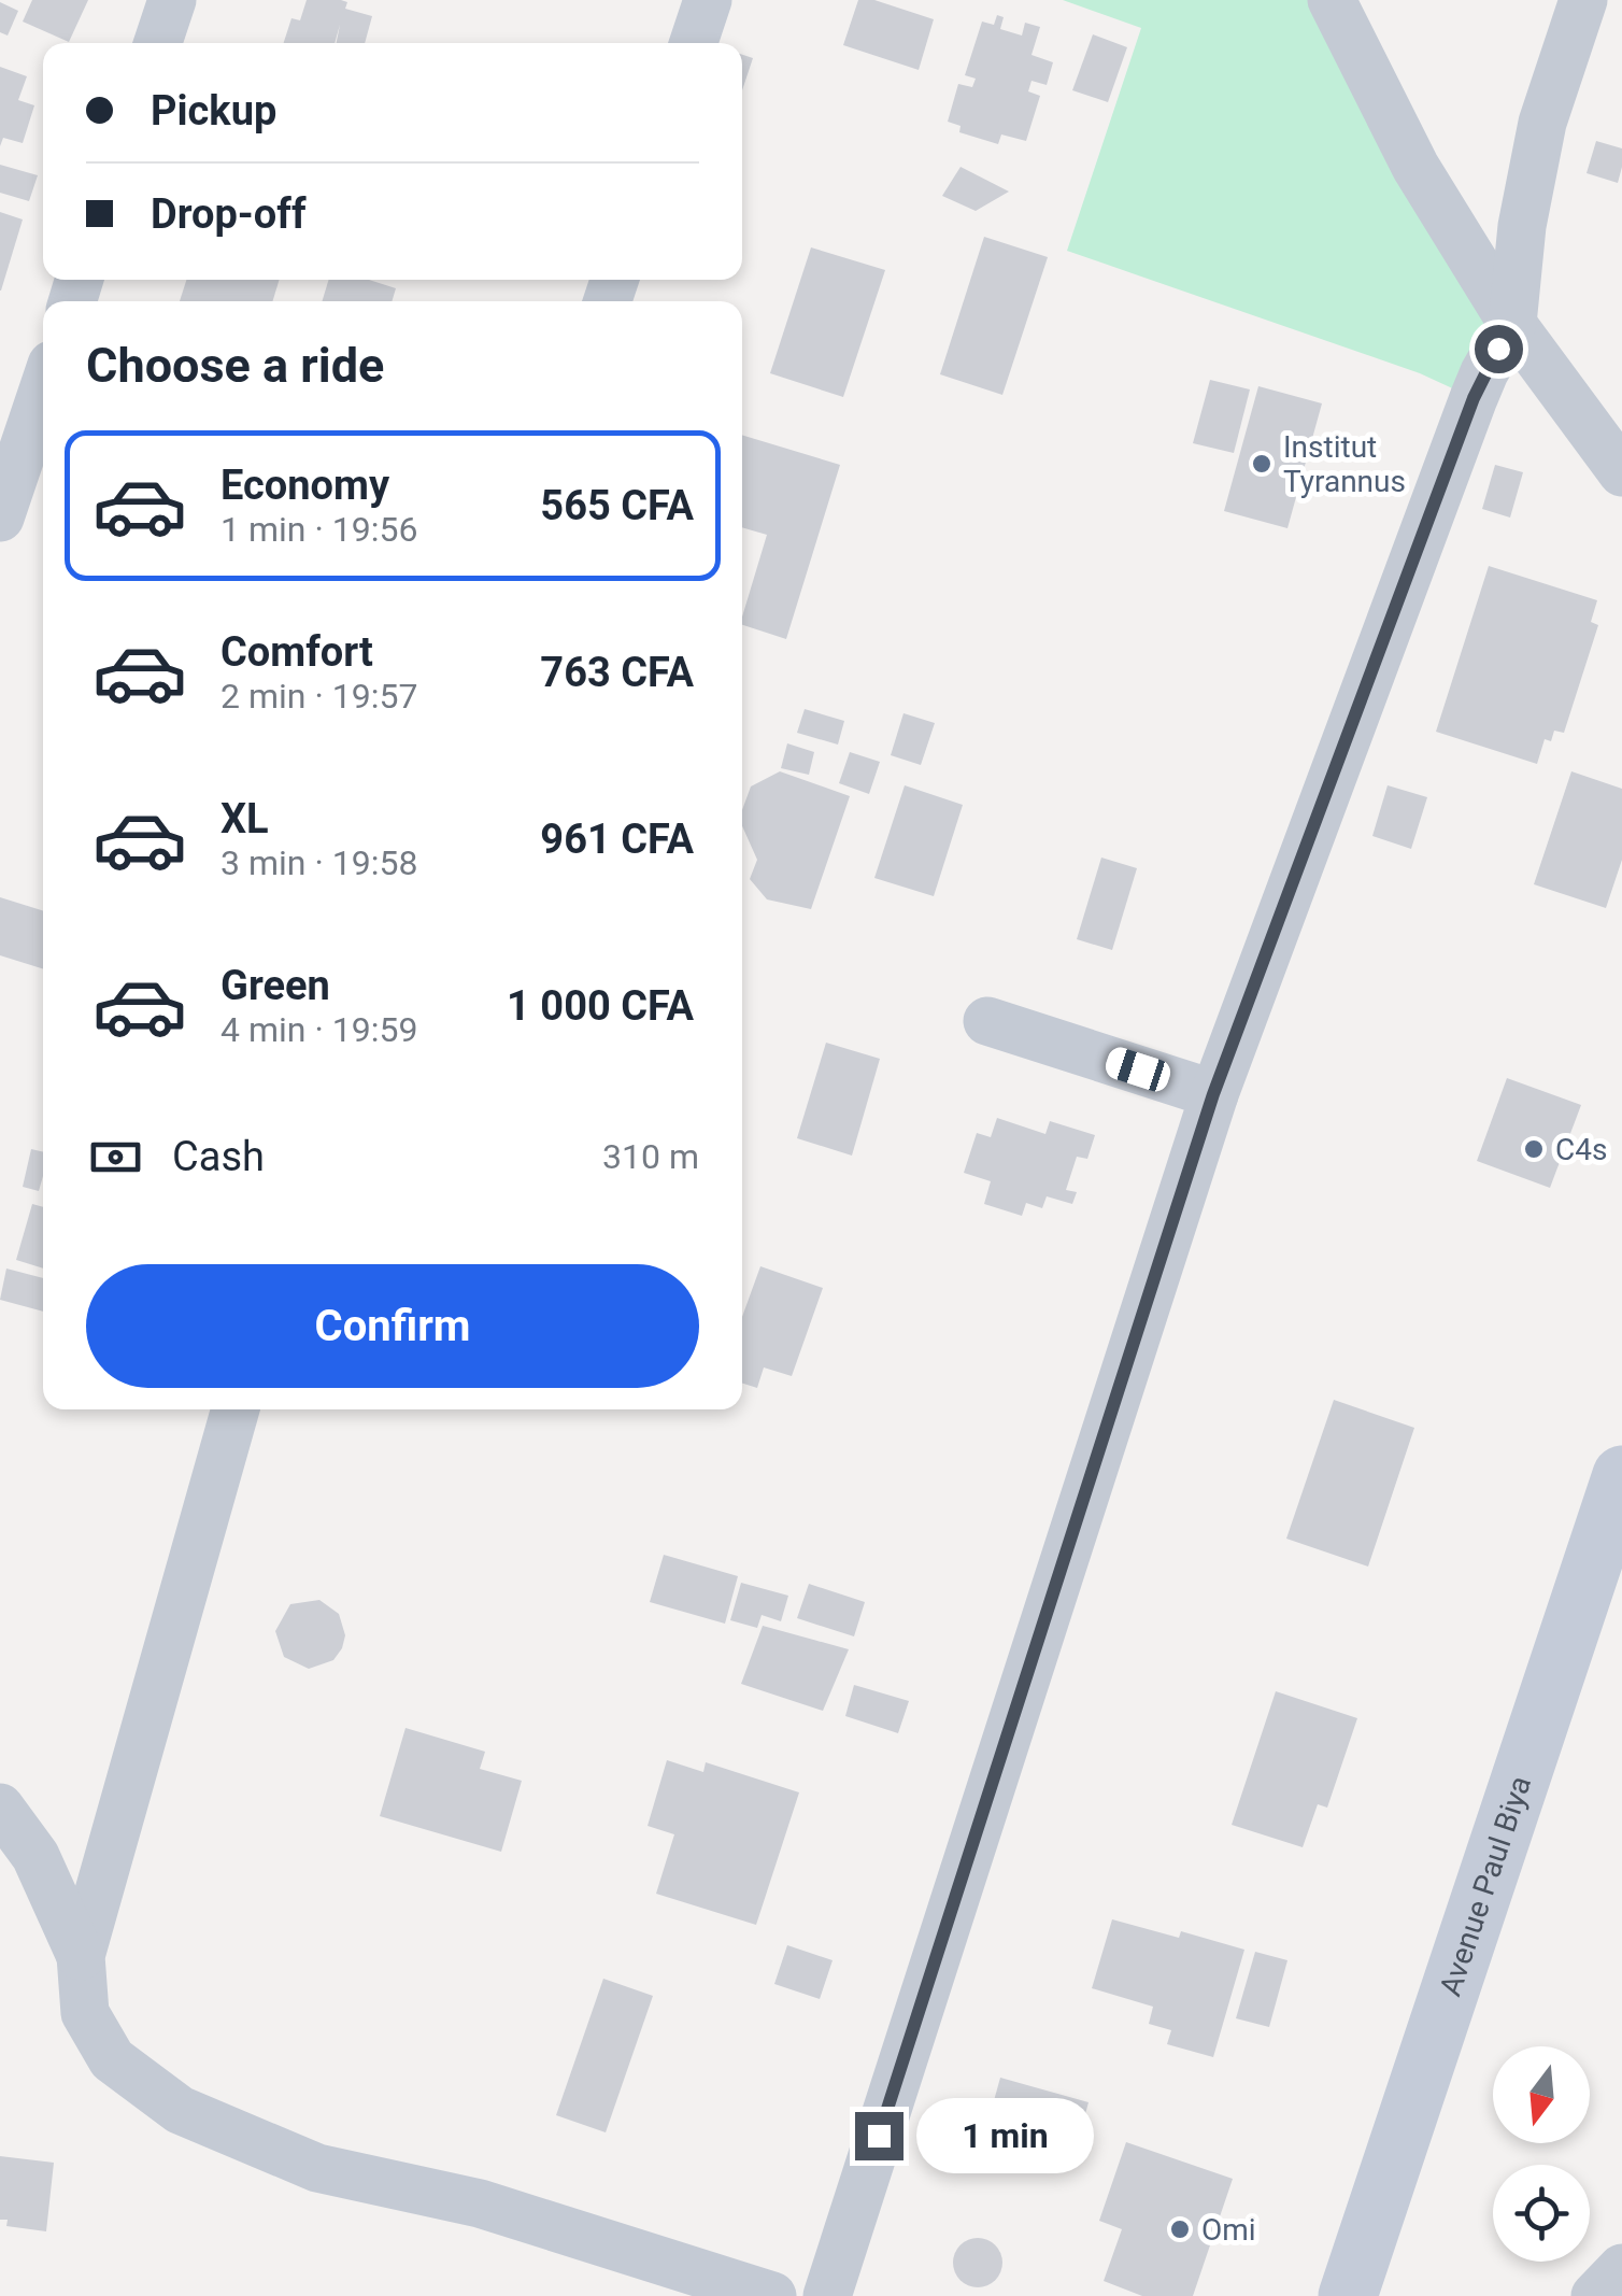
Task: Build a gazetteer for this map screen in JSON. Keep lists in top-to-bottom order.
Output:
{
  "streets": {
    "main road": ["Avenue Paul Biya"]
  },
  "places": ["Institut Tyrannus", "C4s", "Omi"],
  "north": "bottom",
  "page": {
    "banner": ["Pickup", "Drop-off"],
    "heading": "Choose a ride",
    "list": [
      {
        "name": "Economy",
        "note": "1 min · 19:56",
        "value": "565 CFA"
      },
      {
        "name": "Comfort",
        "note": "2 min · 19:57",
        "value": "763 CFA"
      },
      {
        "name": "XL",
        "note": "3 min · 19:58",
        "value": "961 CFA"
      },
      {
        "name": "Green",
        "note": "4 min · 19:59",
        "value": "1 000 CFA"
      }
    ],
    "pay": ["Cash", "310 m"],
    "buttons": "Confirm",
    "bubble": "1 min"
  }
}
